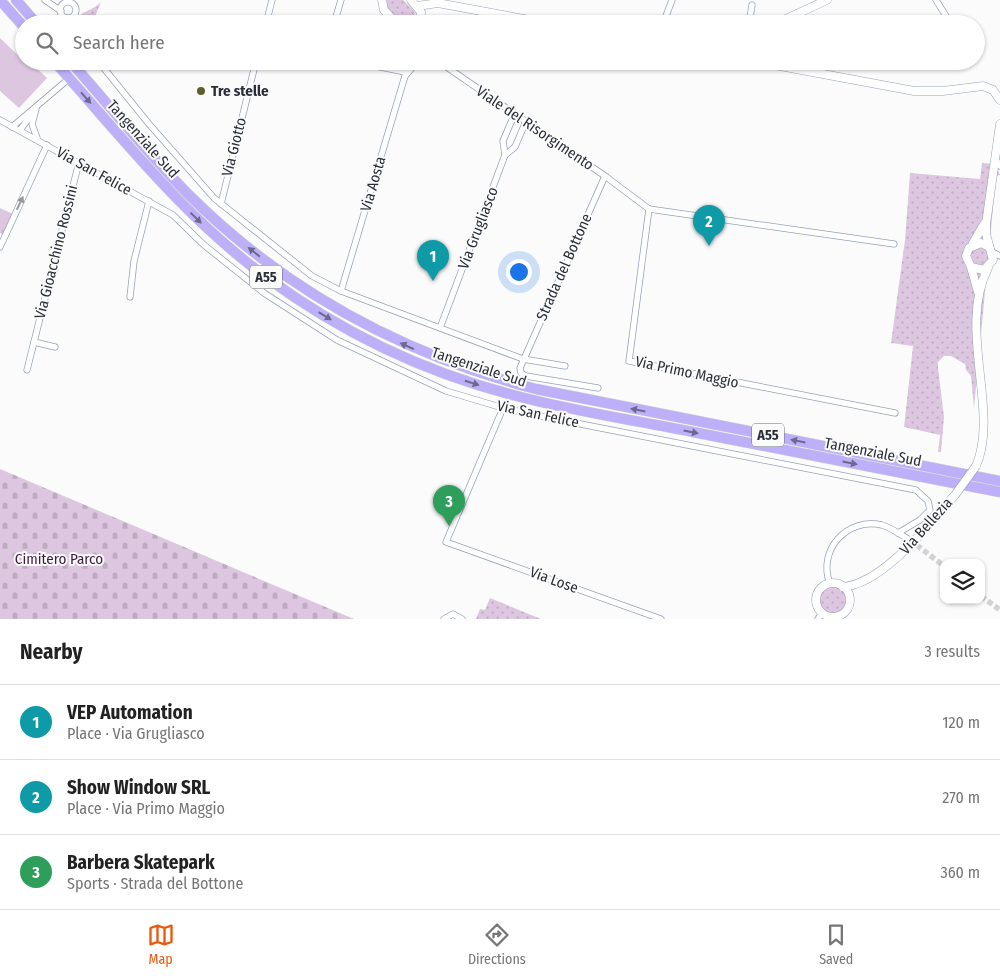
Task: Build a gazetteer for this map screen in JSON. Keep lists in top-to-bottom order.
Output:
{
  "streets": {
    "highway": ["Tangenziale Sud", "A55"],
    "street": [
      "Viale del Risorgimento",
      "Via Giotto",
      "Via San Felice",
      "Via Aosta",
      "Via Grugliasco",
      "Via Gioacchino Rossini",
      "Strada del Bottone",
      "Via Primo Maggio",
      "Via Bellezia",
      "Via Lose"
    ]
  },
  "crossings": [
    ["Viale del Risorgimento", "Via Grugliasco"],
    ["Viale del Risorgimento", "Strada del Bottone"],
    ["Via San Felice", "Via Gioacchino Rossini"],
    ["Via San Felice", "Via Lose"]
  ],
  "parks": ["Cimitero Parco"],
  "places": ["Tre stelle"],
  "page": {
    "search": "Search here",
    "pins": ["2", "1", "3"],
    "heading": ["Nearby", "3 results"],
    "list": [
      {
        "mark": "1",
        "name": "VEP Automation",
        "note": "Place · Via Grugliasco",
        "value": "120 m"
      },
      {
        "mark": "2",
        "name": "Show Window SRL",
        "note": "Place · Via Primo Maggio",
        "value": "270 m"
      },
      {
        "mark": "3",
        "name": "Barbera Skatepark",
        "note": "Sports · Strada del Bottone",
        "value": "360 m"
      }
    ],
    "nav": ["Map", "Directions", "Saved"]
  }
}
